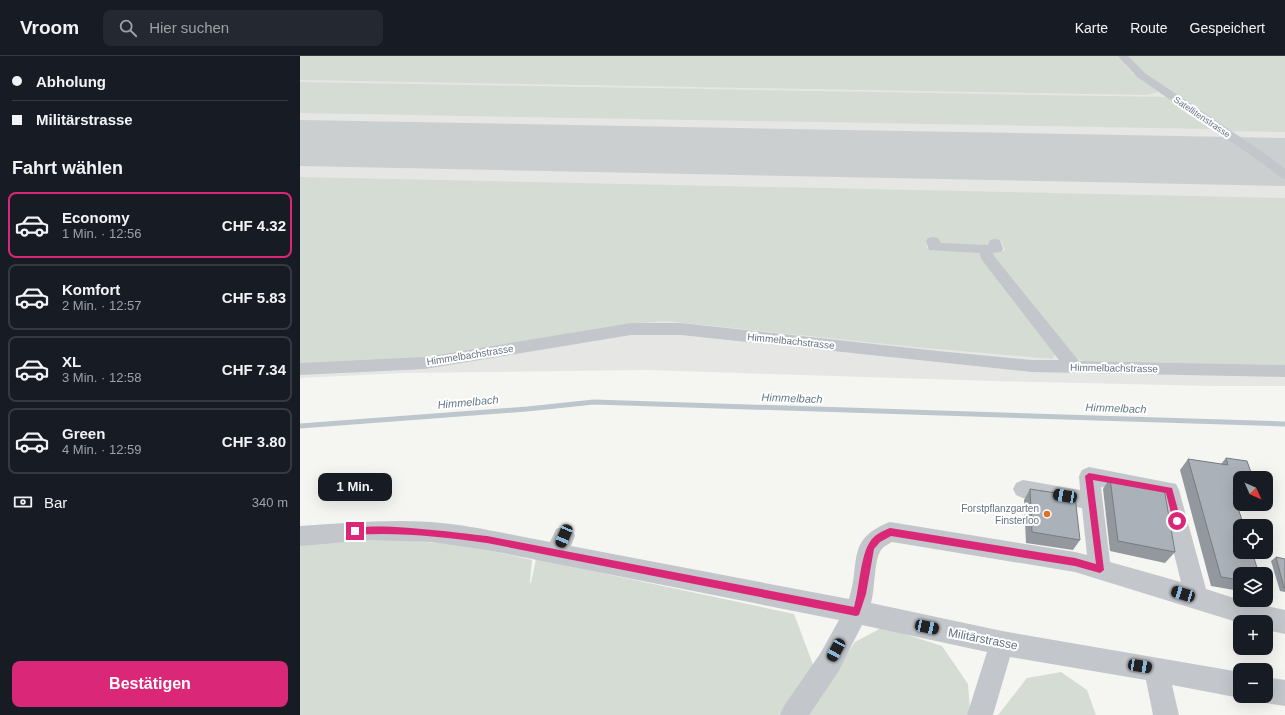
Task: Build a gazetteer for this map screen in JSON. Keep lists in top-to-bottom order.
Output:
{
  "streets": {
    "street": ["Satellitenstrasse", "Himmelbachstrasse", "Militärstrasse"]
  },
  "water": ["Himmelbach"],
  "places": ["Forstpflanzgarten Finsterloo"],
  "north": "bottom right",
  "page": {
    "header": "Vroom",
    "search": "Hier suchen",
    "nav": ["Karte", "Route", "Gespeichert"],
    "banner": ["Abholung", "Militärstrasse"],
    "heading": "Fahrt wählen",
    "list": [
      {
        "name": "Economy",
        "note": "1 Min. · 12:56",
        "value": "CHF 4.32"
      },
      {
        "name": "Komfort",
        "note": "2 Min. · 12:57",
        "value": "CHF 5.83"
      },
      {
        "name": "XL",
        "note": "3 Min. · 12:58",
        "value": "CHF 7.34"
      },
      {
        "name": "Green",
        "note": "4 Min. · 12:59",
        "value": "CHF 3.80"
      }
    ],
    "map_buttons": ["+", "−"],
    "bubble": "1 Min.",
    "pay": ["Bar", "340 m"],
    "buttons": "Bestätigen"
  }
}
